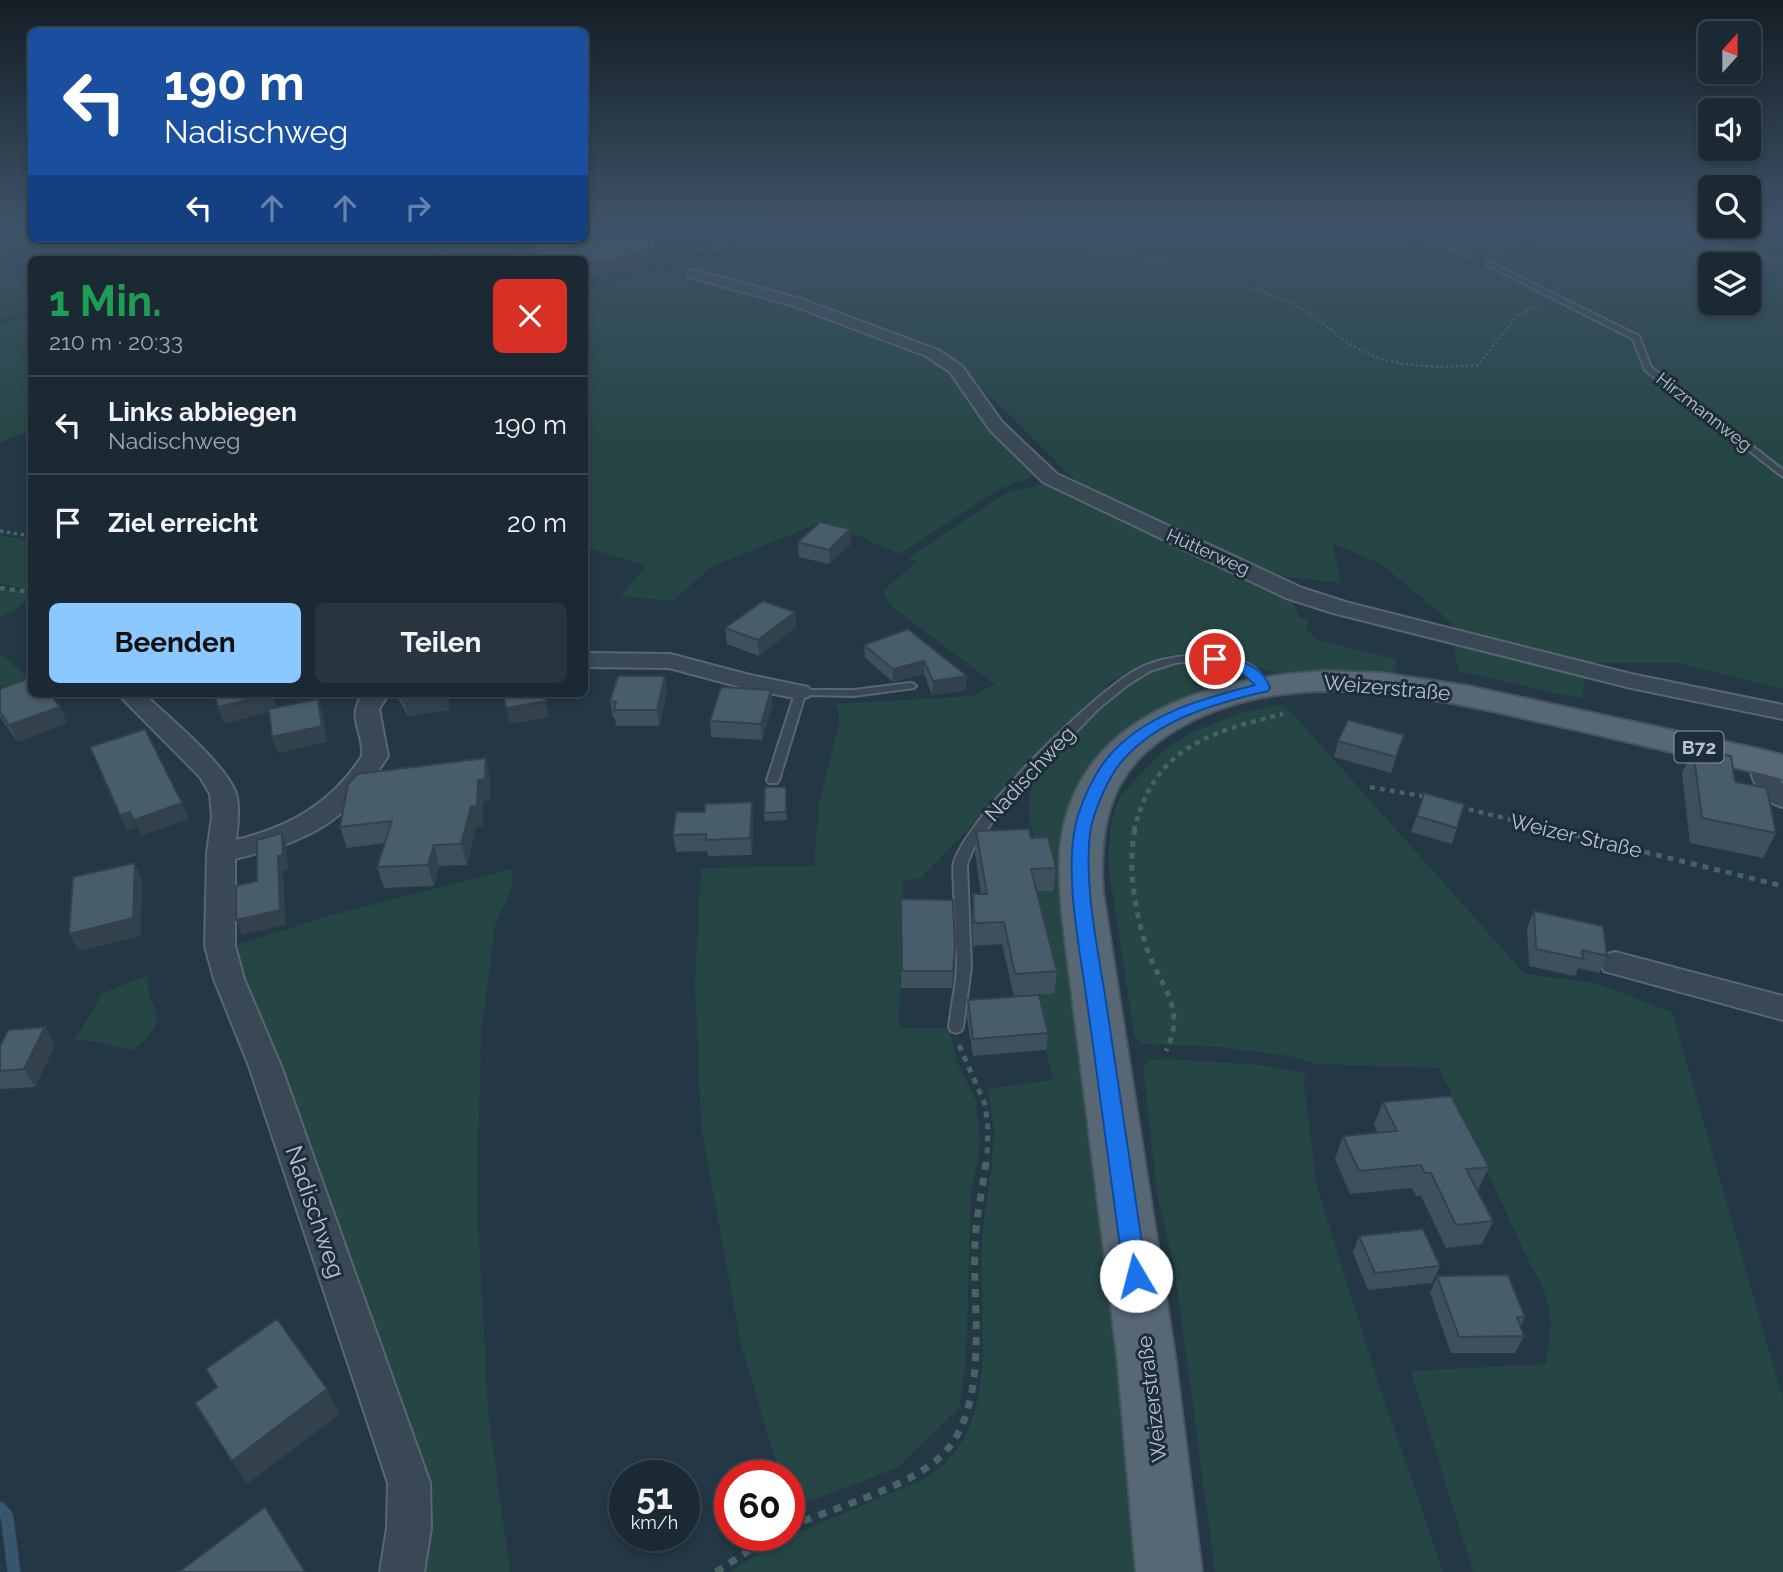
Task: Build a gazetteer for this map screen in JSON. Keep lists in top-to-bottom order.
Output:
{
  "streets": {
    "main road": ["Weizerstraße", "B72"],
    "street": ["Hütterweg", "Nadischweg"],
    "lane": ["Hirzmannweg"],
    "path": ["Weizer Straße"]
  },
  "crossings": [
    ["Weizerstraße", "Nadischweg"]
  ],
  "north": "top",
  "page": {
    "turn": ["190 m", "Nadischweg"],
    "heading": ["1 Min.", "210 m · 20:33"],
    "list": [
      {
        "name": "Links abbiegen",
        "note": "Nadischweg",
        "value": "190 m"
      },
      {
        "name": "Ziel erreicht",
        "value": "20 m"
      }
    ],
    "buttons": ["Beenden", "Teilen"],
    "speed": "51 km/h",
    "limit": "60"
  }
}
